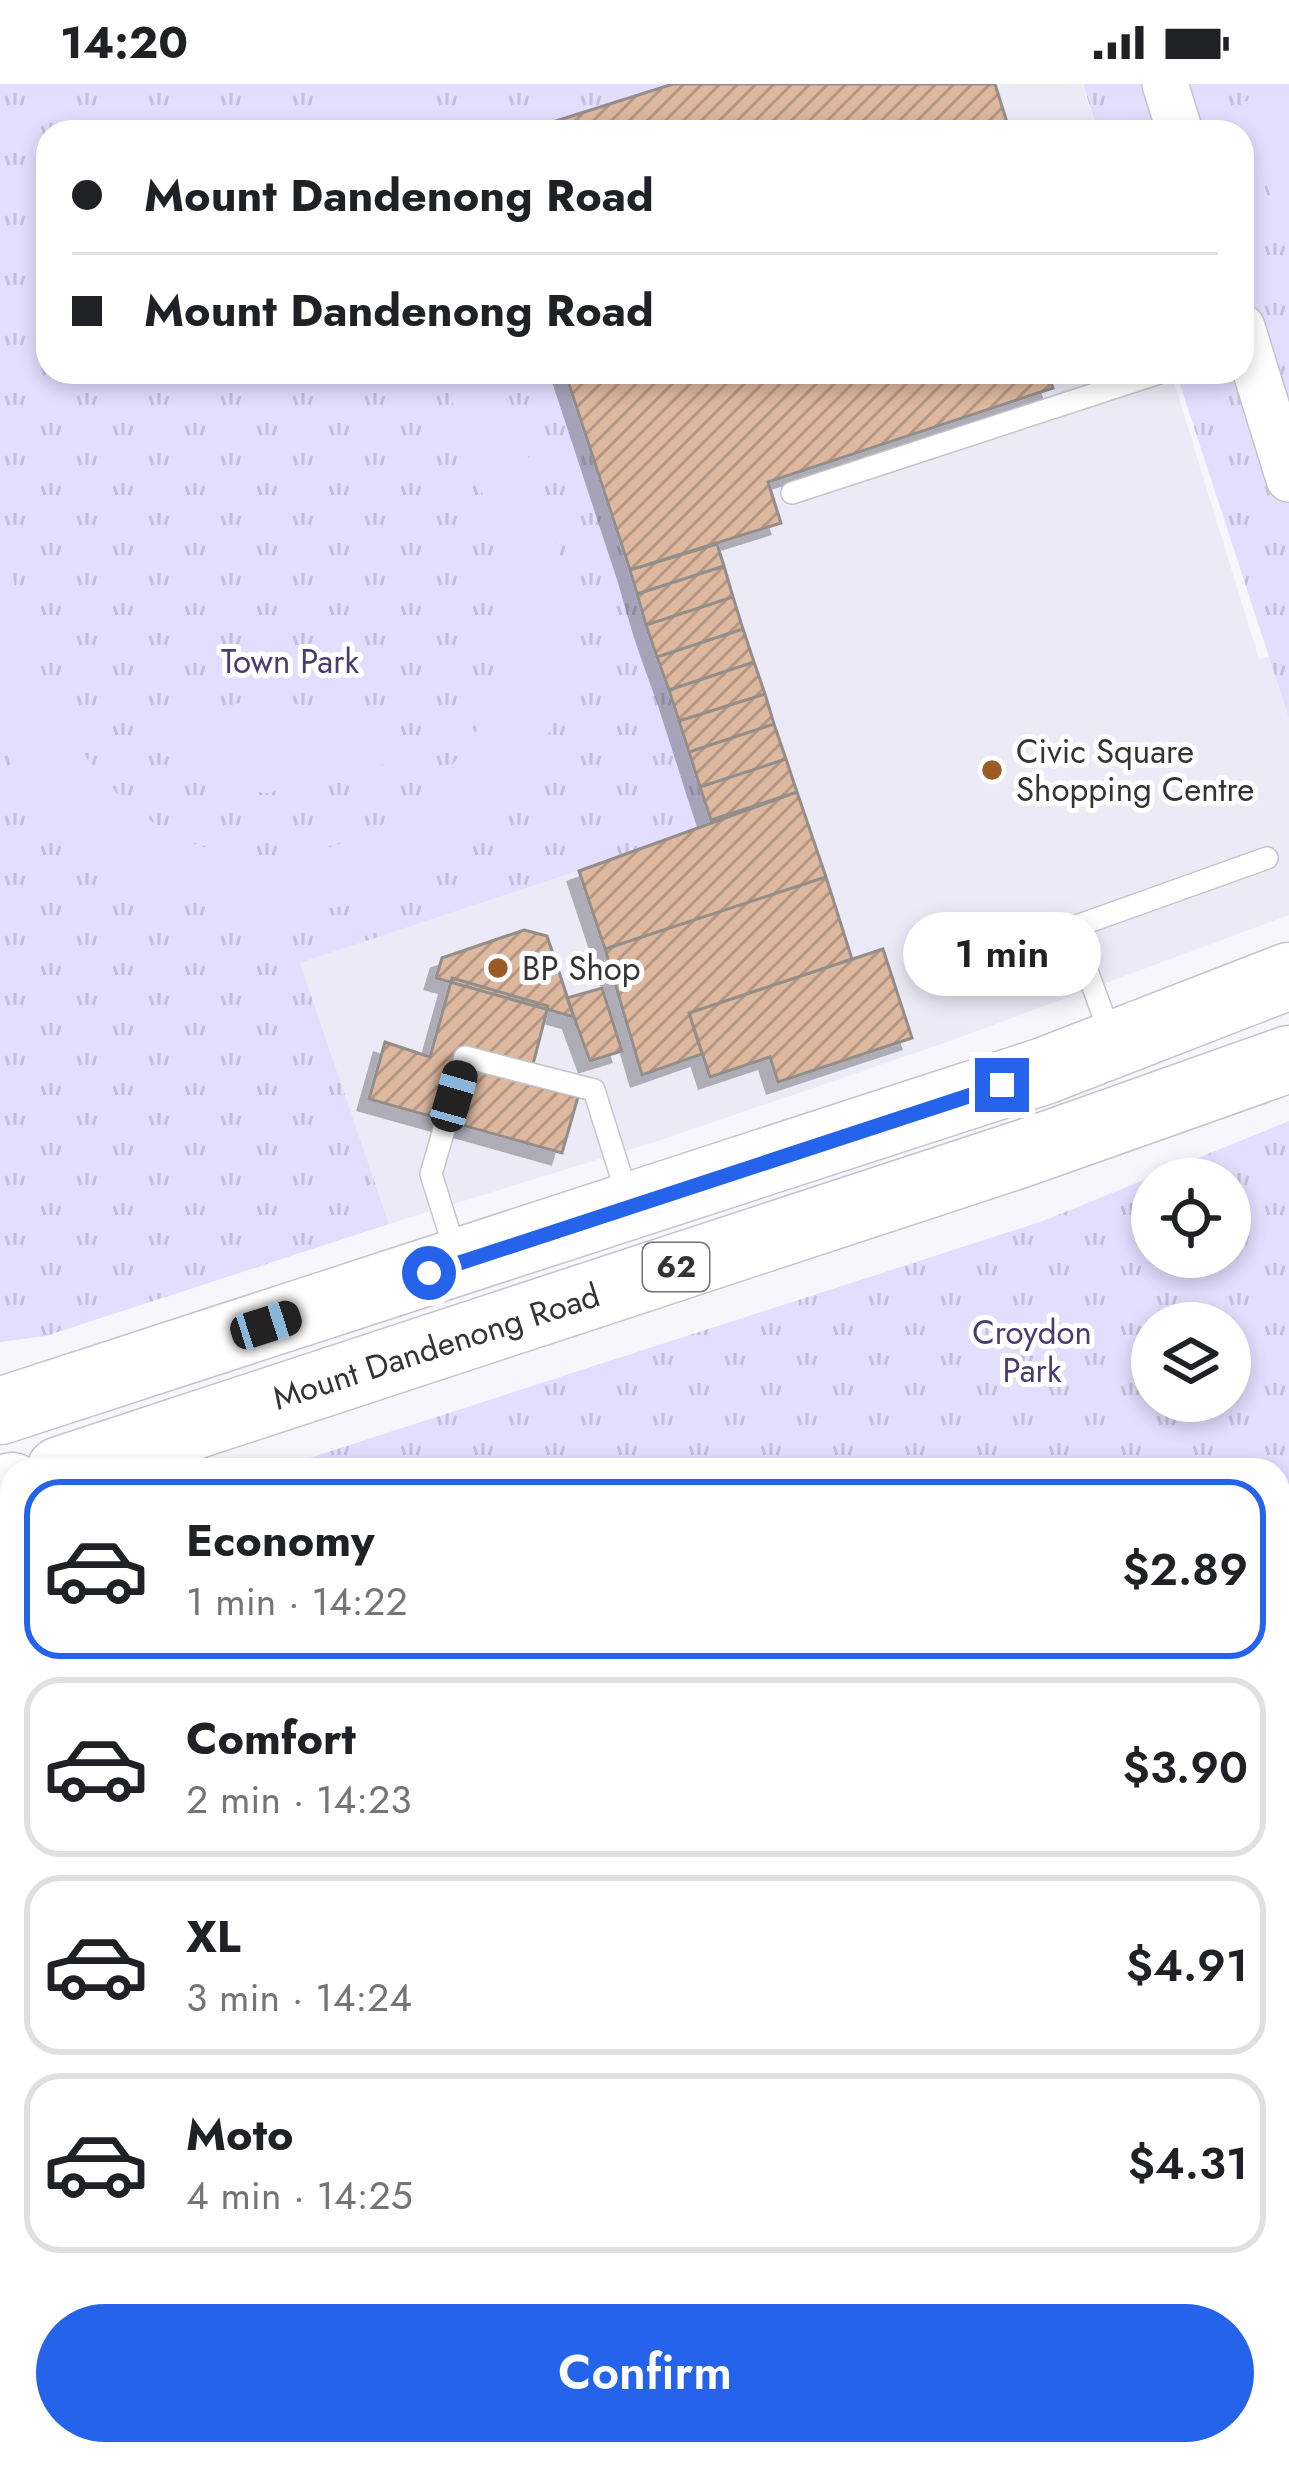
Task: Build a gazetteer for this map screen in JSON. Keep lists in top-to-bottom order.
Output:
{
  "streets": {
    "main road": ["62", "Mount Dandenong Road"]
  },
  "parks": ["Town Park", "Croydon Park"],
  "places": ["Civic Square Shopping Centre", "BP Shop"],
  "page": {
    "status": "14:20",
    "banner": ["Mount Dandenong Road", "Mount Dandenong Road"],
    "bubble": "1 min",
    "list": [
      {
        "name": "Economy",
        "note": "1 min · 14:22",
        "value": "$2.89"
      },
      {
        "name": "Comfort",
        "note": "2 min · 14:23",
        "value": "$3.90"
      },
      {
        "name": "XL",
        "note": "3 min · 14:24",
        "value": "$4.91"
      },
      {
        "name": "Moto",
        "note": "4 min · 14:25",
        "value": "$4.31"
      }
    ],
    "buttons": "Confirm"
  }
}
